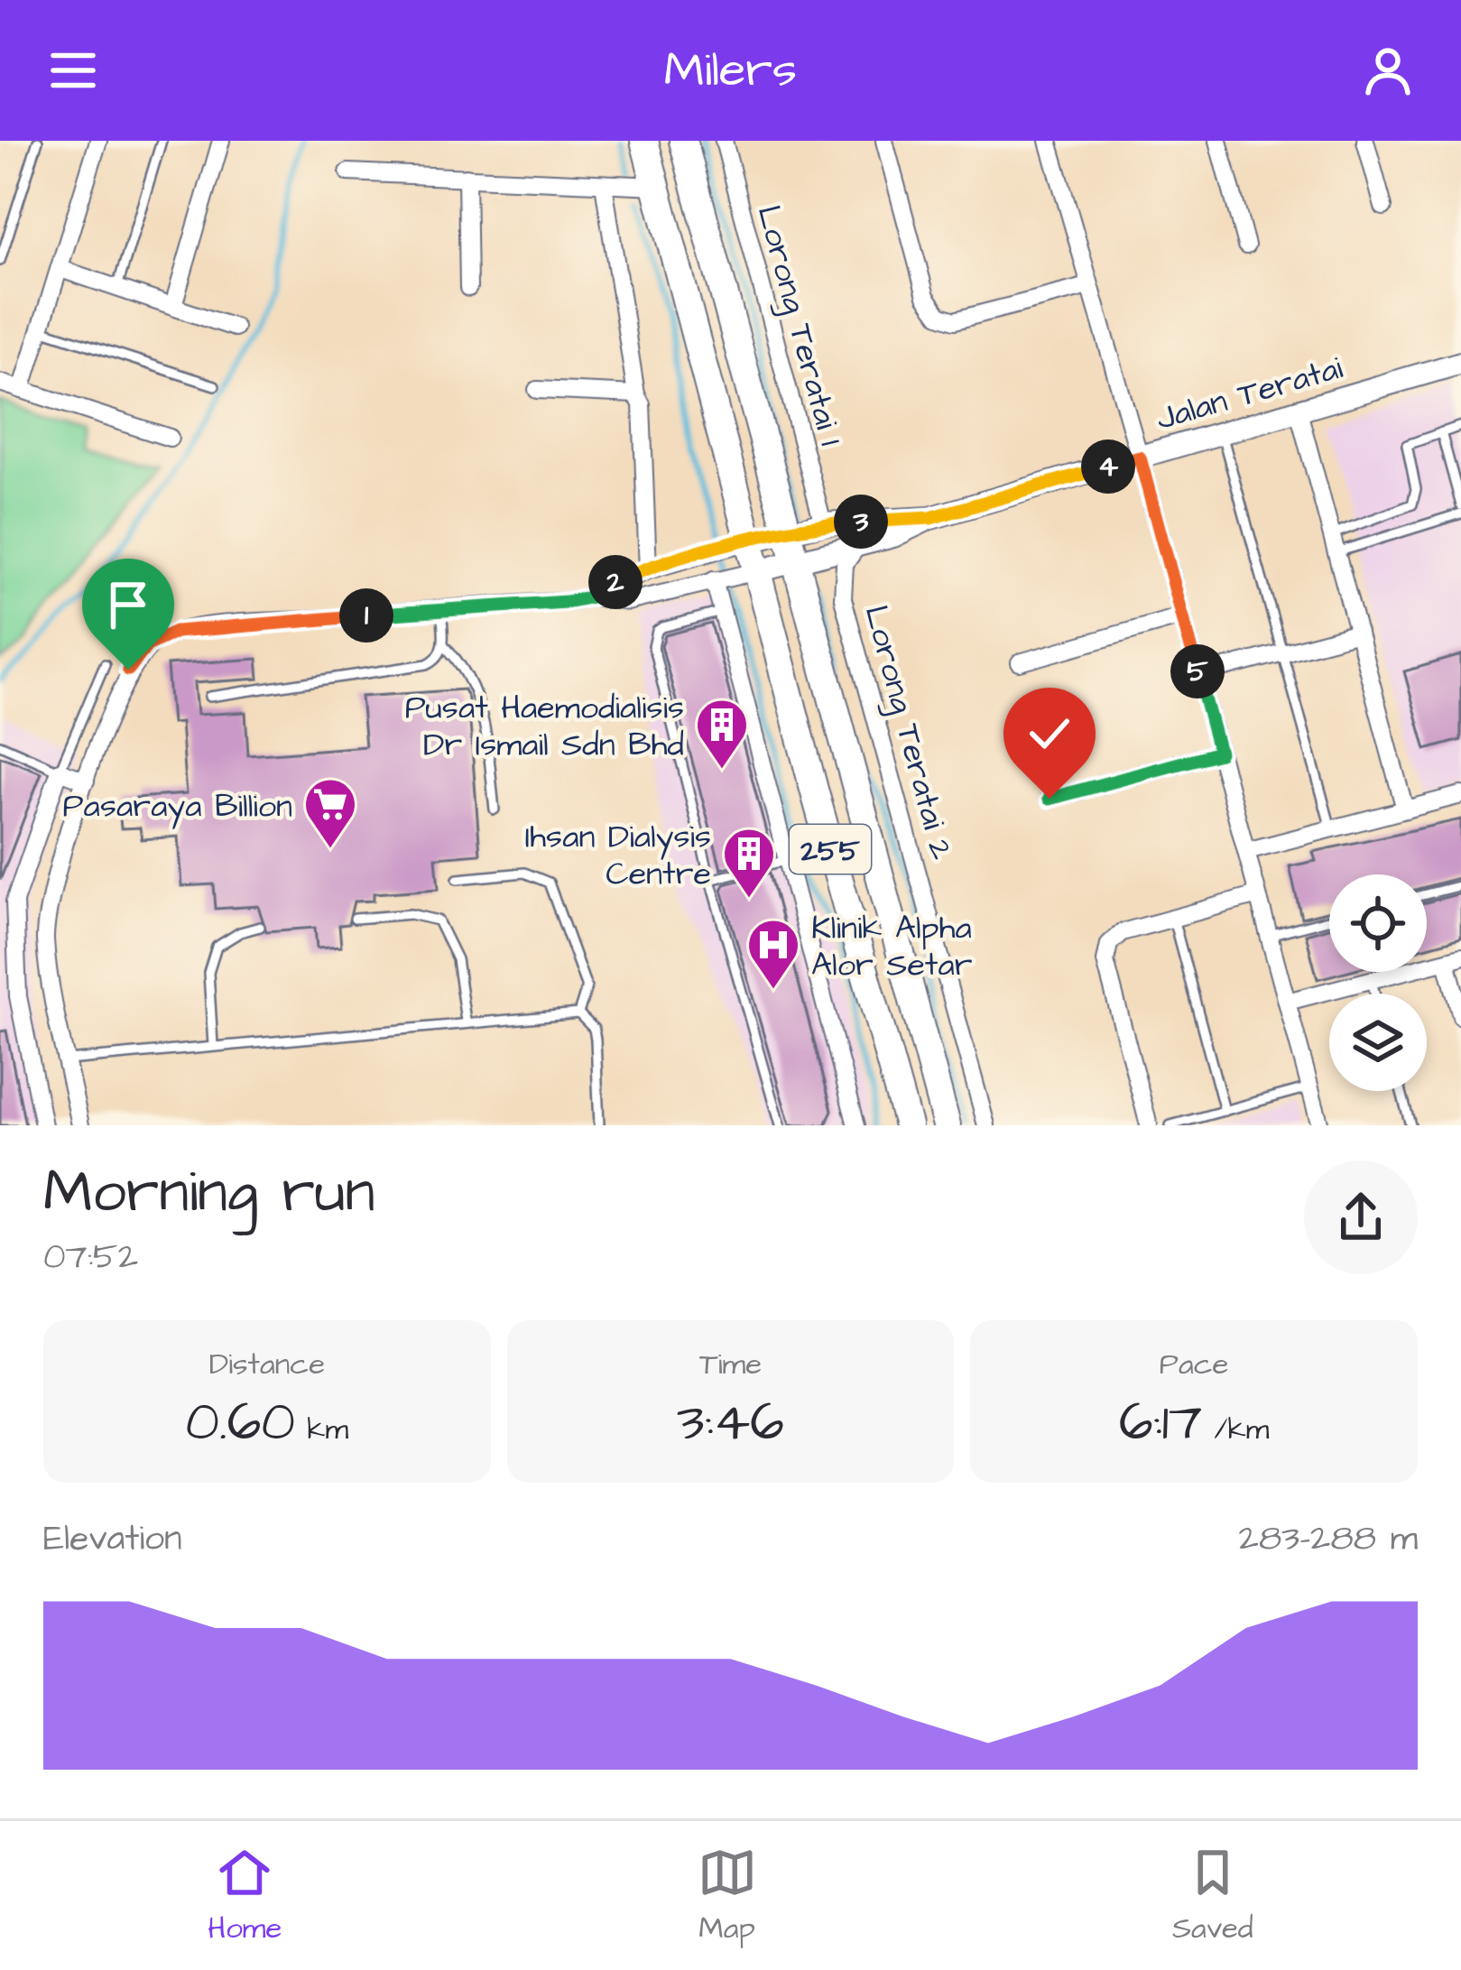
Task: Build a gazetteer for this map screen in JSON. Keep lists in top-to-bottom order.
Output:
{
  "streets": {
    "main road": ["255"],
    "street": ["Lorong Teratai 1", "Jalan Teratai", "Lorong Teratai 2"]
  },
  "crossings": [
    ["Lorong Teratai 1", "Jalan Teratai"],
    ["Jalan Teratai", "Lorong Teratai 2"],
    ["Jalan Teratai", "255"]
  ],
  "places": {
    "building": ["Pusat Haemodialisis Dr Ismail Sdn Bhd", "Ihsan Dialysis Centre"],
    "supermarket": ["Pasaraya Billion"],
    "hospital": ["Klinik Alpha Alor Setar"]
  },
  "page": {
    "header": "Milers",
    "pins": [
      "4",
      "3",
      "2",
      "1",
      "5"
    ],
    "heading": ["Morning run", "07:52"],
    "stats": [
      ["Distance", "0.60 km"],
      ["Time", "3:46"],
      ["Pace", "6:17 /km"]
    ],
    "chart": ["Elevation", "283–288 m"],
    "tabs": ["Home", "Map", "Saved"]
  }
}
